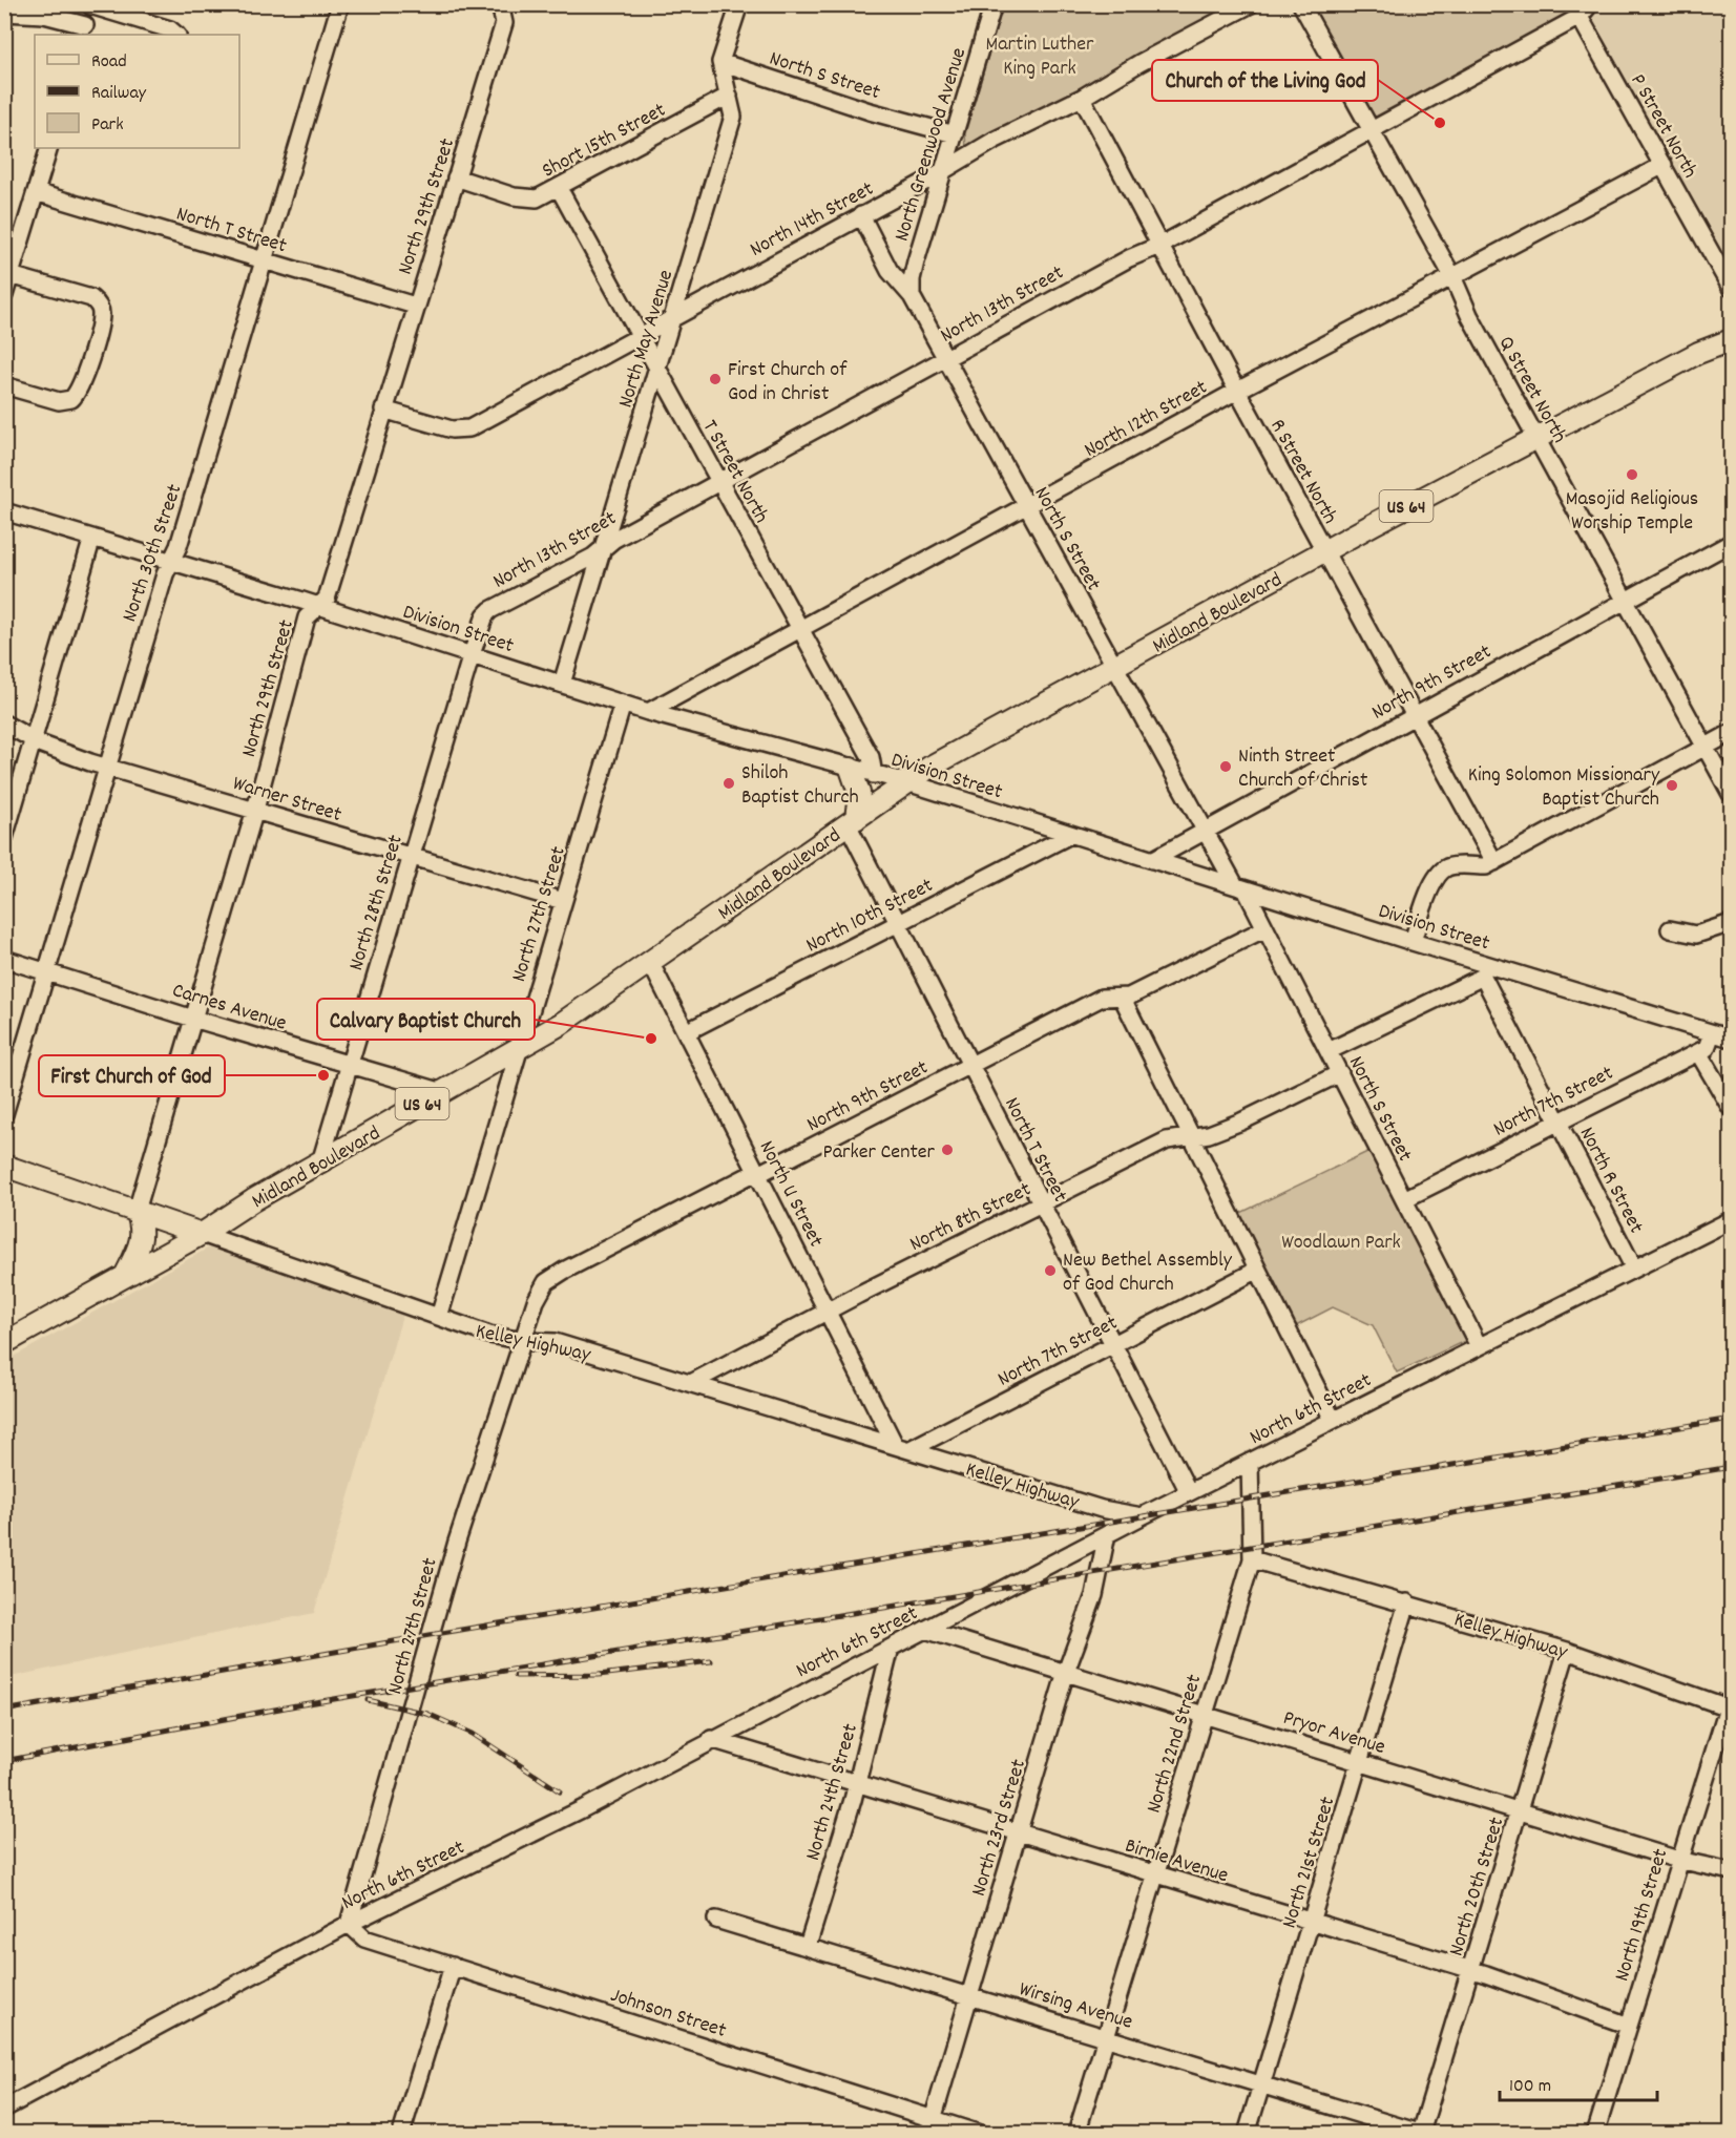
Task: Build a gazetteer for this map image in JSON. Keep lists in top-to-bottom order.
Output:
{
  "streets": {
    "main road": ["US 64", "Midland Boulevard", "Kelley Highway"],
    "street": [
      "North S Street",
      "P Street North",
      "Short 15th Street",
      "North Greenwood Avenue",
      "North 29th Street",
      "North 14th Street",
      "North T Street",
      "North 13th Street",
      "North May Avenue",
      "Q Street North",
      "North 12th Street",
      "T Street North",
      "R Street North",
      "North 30th Street",
      "Division Street",
      "North 9th Street",
      "Warner Street",
      "North 28th Street",
      "North 27th Street",
      "North 10th Street",
      "Carnes Avenue",
      "North 7th Street",
      "North R Street",
      "North U Street",
      "North 8th Street",
      "North 6th Street",
      "Pryor Avenue",
      "North 22nd Street",
      "North 24th Street",
      "North 23rd Street",
      "Birnie Avenue",
      "North 21st Street",
      "North 20th Street",
      "North 19th Street",
      "Wirsing Avenue",
      "Johnson Street"
    ]
  },
  "crossings": [
    ["North S Street", "North Greenwood Avenue"],
    ["North S Street", "North 14th Street"],
    ["North S Street", "North 13th Street"],
    ["North S Street", "North May Avenue"],
    ["North S Street", "North 12th Street"],
    ["North S Street", "Midland Boulevard"],
    ["North S Street", "Division Street"],
    ["North S Street", "North 9th Street"],
    ["North S Street", "North 7th Street"],
    ["North S Street", "North 8th Street"],
    ["North S Street", "North 6th Street"],
    ["P Street North", "North 13th Street"],
    ["P Street North", "North 12th Street"],
    ["Short 15th Street", "North 29th Street"],
    ["Short 15th Street", "North May Avenue"],
    ["Short 15th Street", "T Street North"],
    ["North Greenwood Avenue", "North 14th Street"],
    ["North 29th Street", "North 14th Street"],
    ["North 29th Street", "North T Street"],
    ["North 29th Street", "Division Street"],
    ["North 29th Street", "Warner Street"],
    ["North 29th Street", "Carnes Avenue"],
    ["North 29th Street", "Kelley Highway"],
    ["North 14th Street", "North May Avenue"],
    ["North 14th Street", "T Street North"],
    ["North 14th Street", "R Street North"],
    ["North T Street", "North 30th Street"],
    ["North T Street", "Midland Boulevard"],
    ["North T Street", "North 9th Street"],
    ["North T Street", "North 10th Street"],
    ["North T Street", "North 7th Street"],
    ["North T Street", "North 8th Street"],
    ["North T Street", "North 6th Street"],
    ["North 13th Street", "North May Avenue"],
    ["North 13th Street", "Q Street North"],
    ["North 13th Street", "T Street North"],
    ["North 13th Street", "R Street North"],
    ["North 13th Street", "Division Street"],
    ["North 13th Street", "North 28th Street"],
    ["North May Avenue", "T Street North"],
    ["North May Avenue", "Division Street"],
    ["Q Street North", "North 12th Street"],
    ["Q Street North", "Midland Boulevard"],
    ["Q Street North", "North 9th Street"],
    ["North 12th Street", "T Street North"],
    ["North 12th Street", "R Street North"],
    ["North 12th Street", "Division Street"],
    ["T Street North", "Division Street"],
    ["R Street North", "Midland Boulevard"],
    ["R Street North", "North 9th Street"],
    ["North 30th Street", "Division Street"],
    ["North 30th Street", "Warner Street"],
    ["North 30th Street", "Carnes Avenue"],
    ["Midland Boulevard", "Division Street"],
    ["Midland Boulevard", "North 28th Street"],
    ["Midland Boulevard", "North 27th Street"],
    ["Midland Boulevard", "Carnes Avenue"],
    ["Midland Boulevard", "North U Street"],
    ["Midland Boulevard", "Kelley Highway"],
    ["Division Street", "North 9th Street"],
    ["Division Street", "North 28th Street"],
    ["Division Street", "North 27th Street"],
    ["Division Street", "North 10th Street"],
    ["Division Street", "North 7th Street"],
    ["Division Street", "North R Street"],
    ["North 9th Street", "North 27th Street"],
    ["North 9th Street", "North U Street"],
    ["North 9th Street", "Kelley Highway"],
    ["Warner Street", "North 28th Street"],
    ["Warner Street", "North 27th Street"],
    ["North 28th Street", "Carnes Avenue"],
    ["North 27th Street", "Kelley Highway"],
    ["North 27th Street", "North 6th Street"],
    ["North 27th Street", "Johnson Street"],
    ["North 10th Street", "North U Street"],
    ["North 7th Street", "North R Street"],
    ["North 7th Street", "North U Street"],
    ["North 7th Street", "Kelley Highway"],
    ["North R Street", "North 6th Street"],
    ["North U Street", "North 8th Street"],
    ["North U Street", "Kelley Highway"],
    ["North 8th Street", "Kelley Highway"],
    ["Kelley Highway", "North 6th Street"],
    ["Kelley Highway", "North 22nd Street"],
    ["Kelley Highway", "North 21st Street"],
    ["Kelley Highway", "North 20th Street"],
    ["Kelley Highway", "North 19th Street"],
    ["North 6th Street", "Pryor Avenue"],
    ["North 6th Street", "North 22nd Street"],
    ["North 6th Street", "North 24th Street"],
    ["North 6th Street", "North 23rd Street"],
    ["North 6th Street", "Birnie Avenue"],
    ["North 6th Street", "Johnson Street"],
    ["Pryor Avenue", "North 22nd Street"],
    ["Pryor Avenue", "North 23rd Street"],
    ["Pryor Avenue", "North 21st Street"],
    ["Pryor Avenue", "North 20th Street"],
    ["Pryor Avenue", "North 19th Street"],
    ["North 22nd Street", "Birnie Avenue"],
    ["North 22nd Street", "Wirsing Avenue"],
    ["North 24th Street", "Birnie Avenue"],
    ["North 24th Street", "Wirsing Avenue"],
    ["North 23rd Street", "Birnie Avenue"],
    ["North 23rd Street", "Wirsing Avenue"],
    ["North 23rd Street", "Johnson Street"],
    ["Birnie Avenue", "North 21st Street"],
    ["Birnie Avenue", "North 20th Street"],
    ["Birnie Avenue", "North 19th Street"],
    ["North 21st Street", "Wirsing Avenue"],
    ["North 20th Street", "Wirsing Avenue"]
  ],
  "parks": ["Martin Luther King Park", "Woodlawn Park"],
  "places": [
    "Church of the Living God",
    "First Church of God in Christ",
    "Masojid Religious Worship Temple",
    "Ninth Street Church of Christ",
    "Shiloh Baptist Church",
    "King Solomon Missionary Baptist Church",
    "Calvary Baptist Church",
    "First Church of God",
    "Parker Center",
    "New Bethel Assembly of God Church"
  ],
  "legend": ["Road", "Railway", "Park"],
  "scale_bar": "100 m"
}
